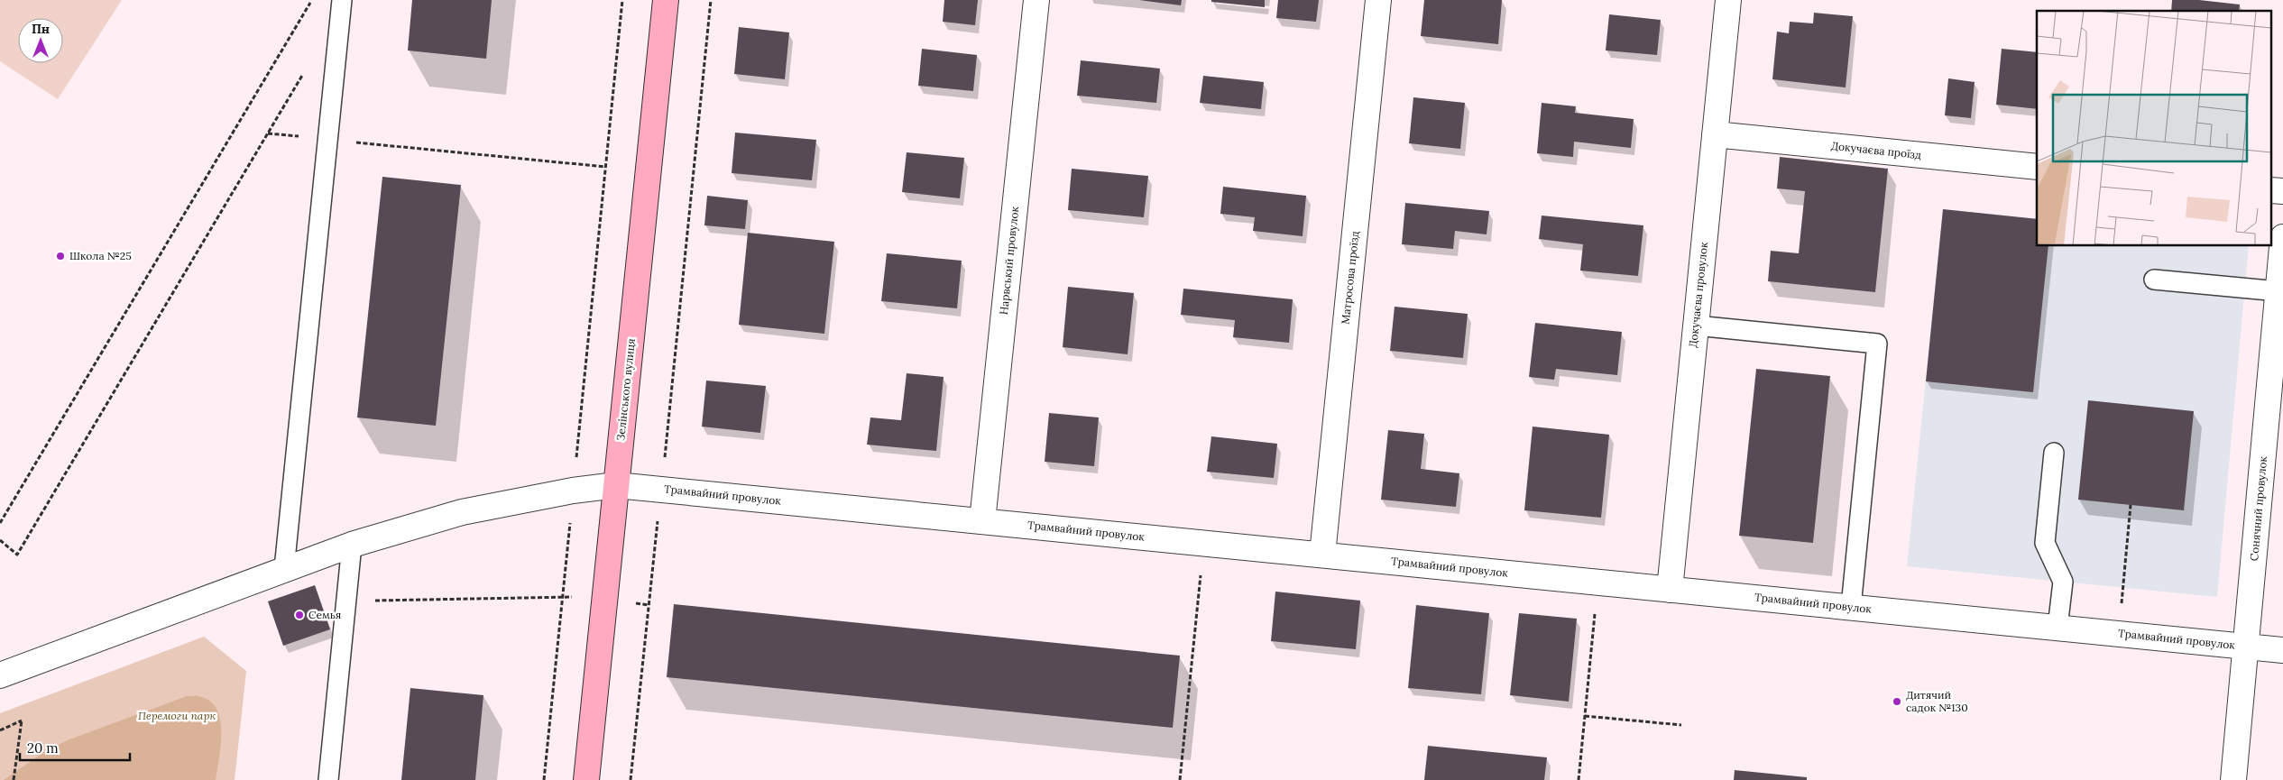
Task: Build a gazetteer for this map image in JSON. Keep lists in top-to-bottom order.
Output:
{
  "streets": {
    "street": [
      "Докучаєва проїзд",
      "Нарвський провулок",
      "Матросова проїзд",
      "Докучаєва провулок",
      "Зелінського вулиця",
      "Трамвайний провулок",
      "Сонячний провулок"
    ]
  },
  "crossings": [
    ["Докучаєва проїзд", "Докучаєва провулок"],
    ["Нарвський провулок", "Трамвайний провулок"],
    ["Матросова проїзд", "Трамвайний провулок"],
    ["Докучаєва провулок", "Трамвайний провулок"],
    ["Зелінського вулиця", "Трамвайний провулок"],
    ["Трамвайний провулок", "Сонячний провулок"]
  ],
  "parks": ["Перемоги парк"],
  "places": ["Школа №25", "Семья", "Дитячий садок №130"],
  "scale_bar": "20 m",
  "north": "top"
}
